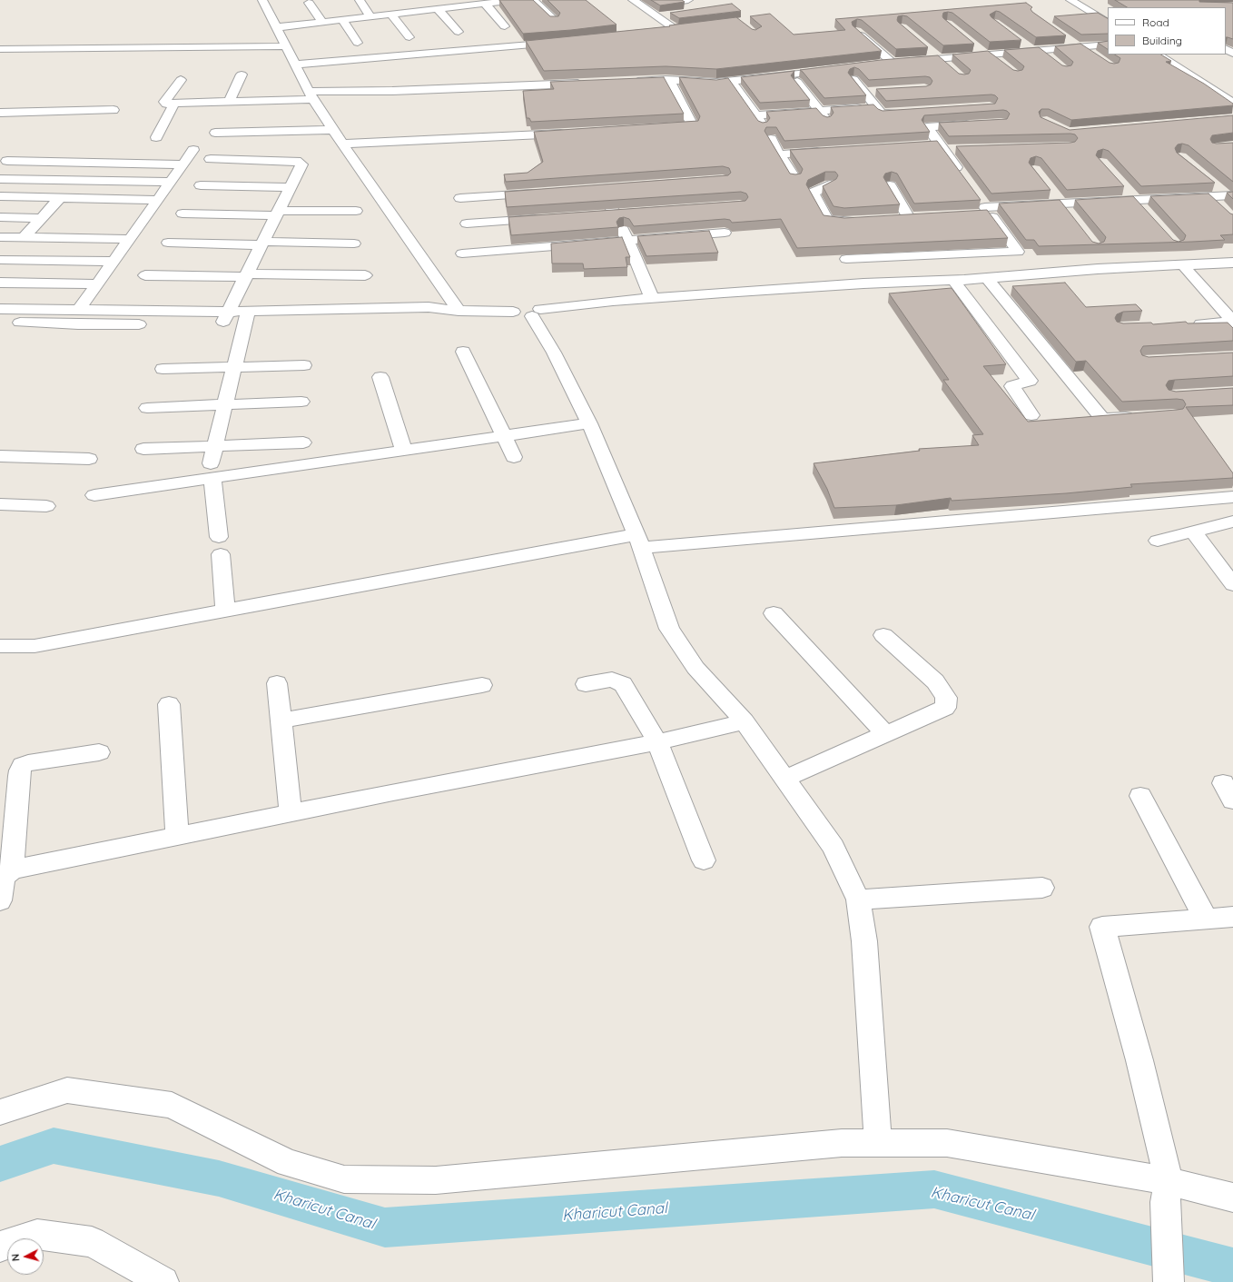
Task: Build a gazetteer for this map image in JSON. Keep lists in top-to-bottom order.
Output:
{
  "water": ["Kharicut Canal"],
  "legend": ["Road", "Building"],
  "north": "left"
}
